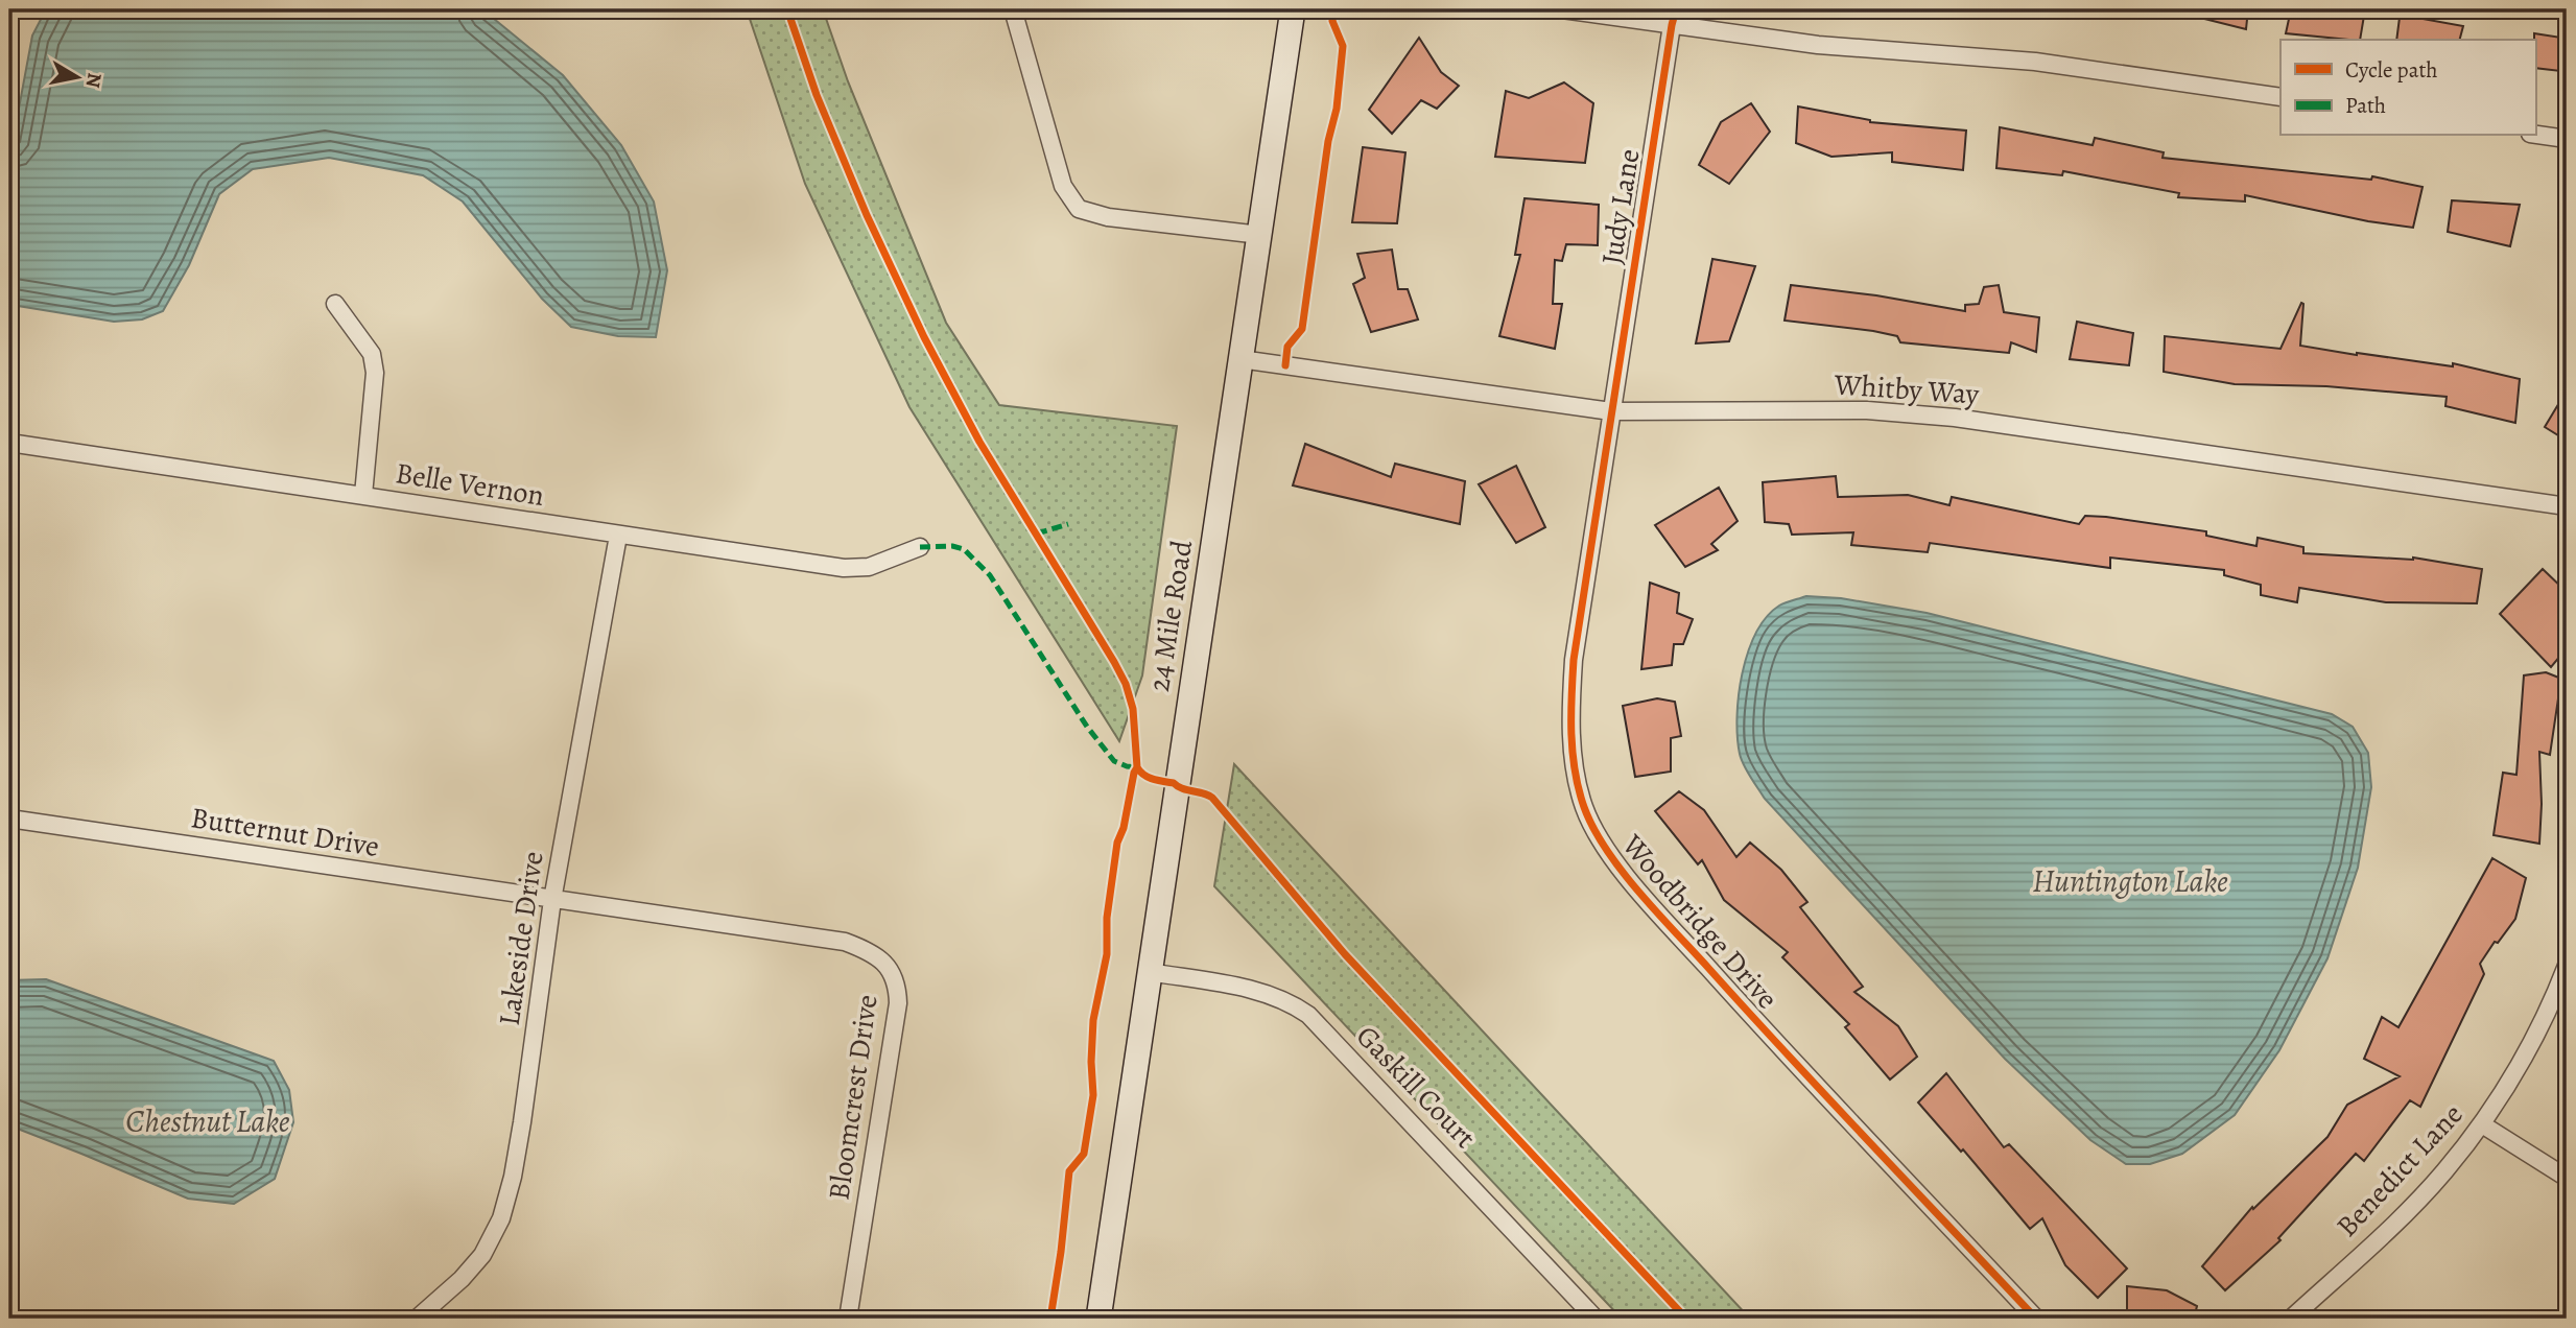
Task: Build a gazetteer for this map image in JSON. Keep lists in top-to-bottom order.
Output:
{
  "streets": {
    "street": [
      "Judy Lane",
      "Whitby Way",
      "Belle Vernon",
      "24 Mile Road",
      "Butternut Drive",
      "Woodbridge Drive",
      "Lakeside Drive",
      "Gaskill Court",
      "Bloomcrest Drive",
      "Benedict Lane"
    ]
  },
  "crossings": [
    ["Judy Lane", "Whitby Way"],
    ["Judy Lane", "Woodbridge Drive"],
    ["Whitby Way", "24 Mile Road"],
    ["Whitby Way", "Woodbridge Drive"],
    ["Belle Vernon", "Lakeside Drive"],
    ["24 Mile Road", "Gaskill Court"],
    ["Butternut Drive", "Lakeside Drive"],
    ["Butternut Drive", "Bloomcrest Drive"],
    ["Lakeside Drive", "Bloomcrest Drive"]
  ],
  "water": ["Huntington Lake", "Chestnut Lake"],
  "legend": ["Cycle path", "Path"],
  "north": "right"
}
